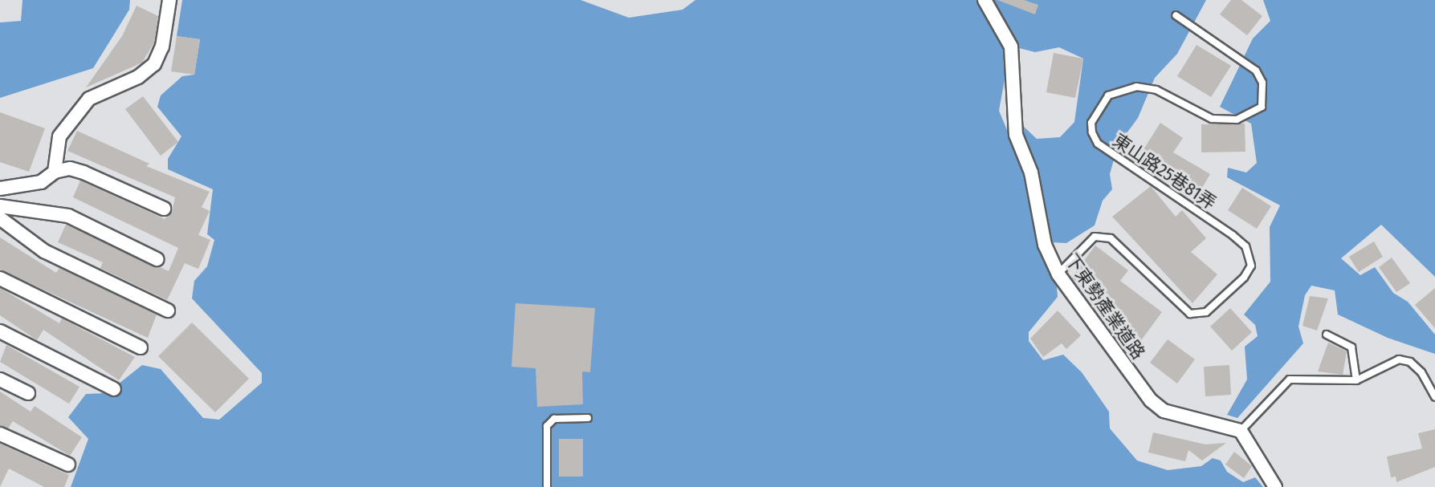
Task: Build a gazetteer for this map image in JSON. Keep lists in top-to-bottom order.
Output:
{
  "streets": {
    "street": ["下東勢產業道路"],
    "lane": ["東山路25巷81弄"]
  },
  "crossings": [
    ["東山路25巷81弄", "下東勢產業道路"]
  ]
}
